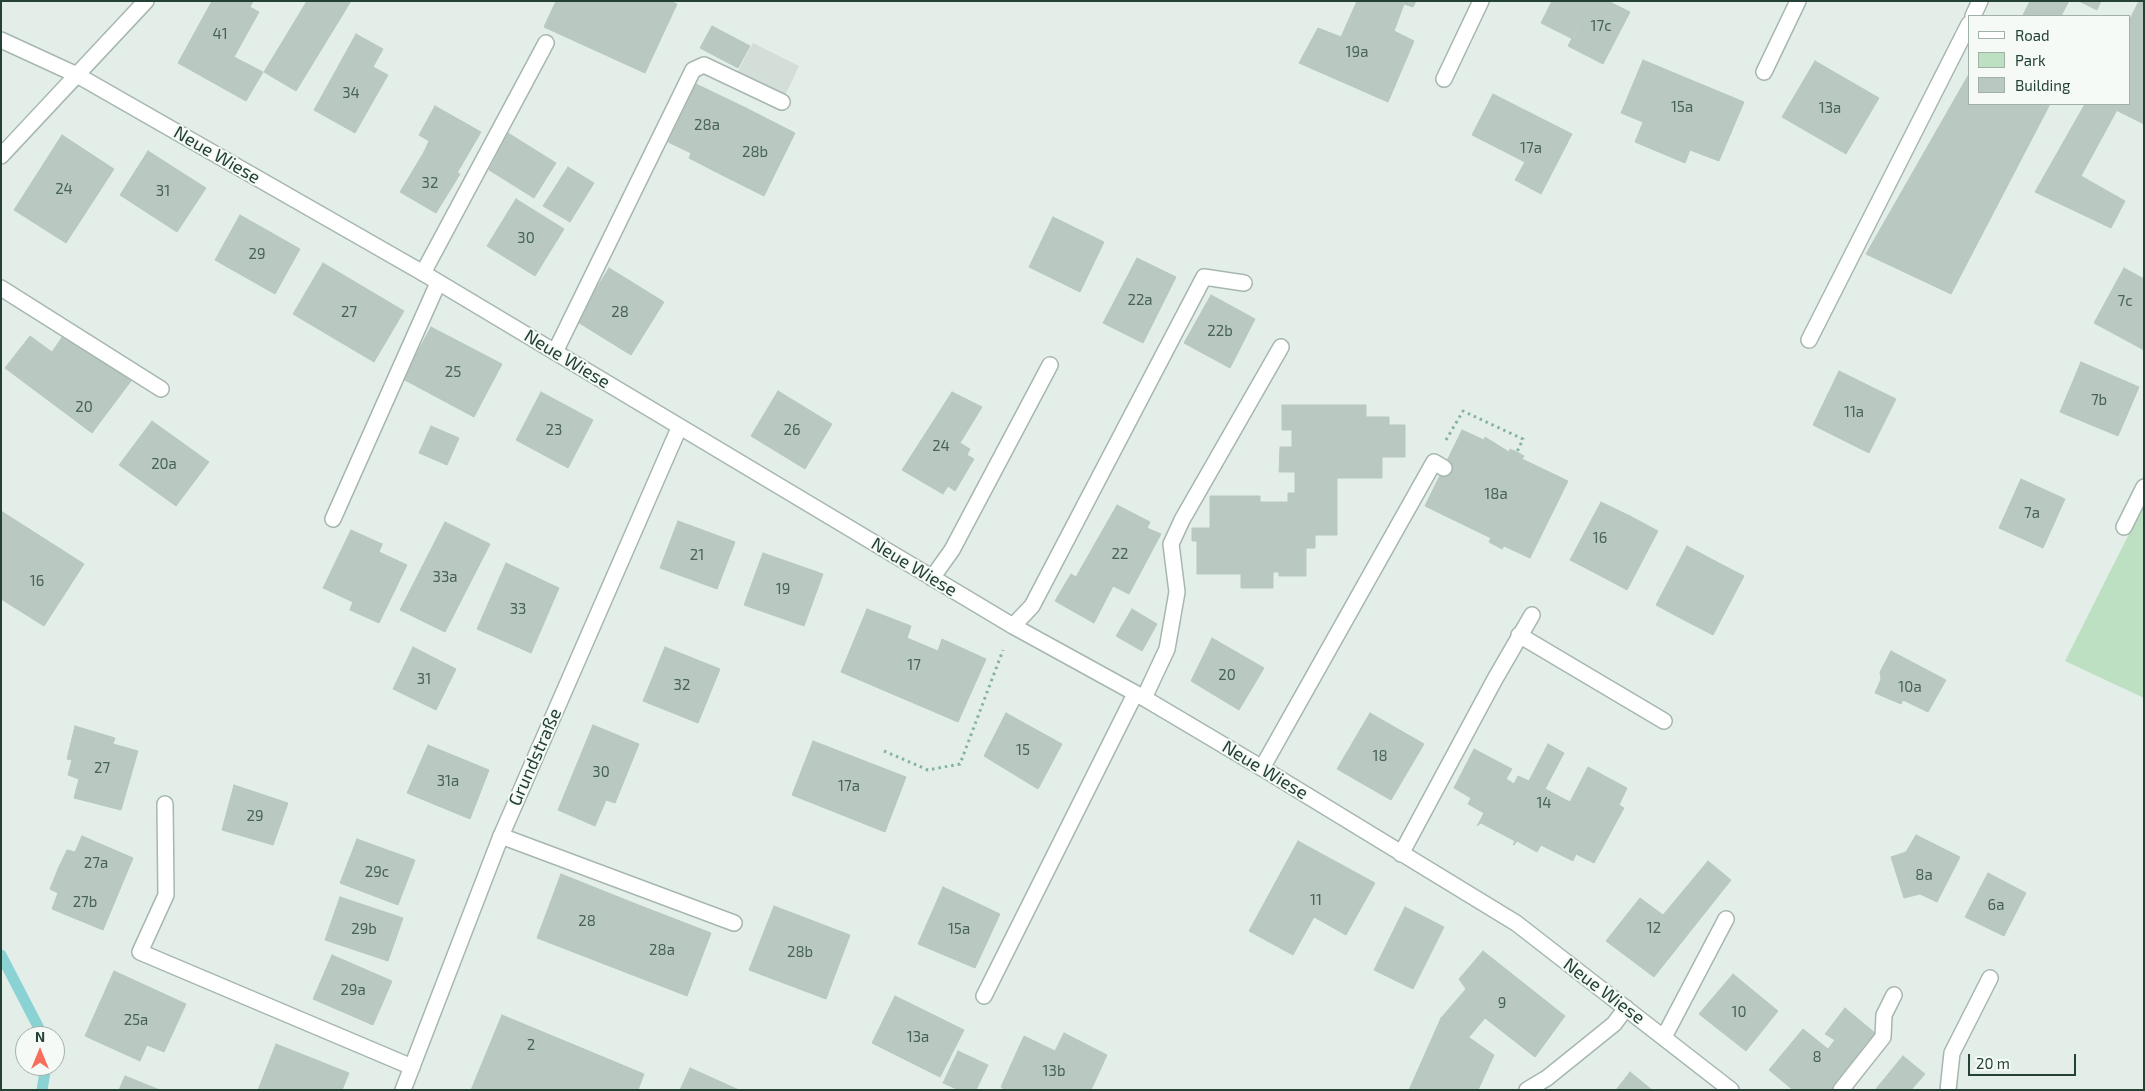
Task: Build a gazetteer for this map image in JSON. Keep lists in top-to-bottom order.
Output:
{
  "streets": {
    "street": ["Neue Wiese", "Grundstraße"]
  },
  "crossings": [
    ["Neue Wiese", "Grundstraße"]
  ],
  "house_numbers": [
    "17c",
    "41",
    "19a",
    "34",
    "15a",
    "13a",
    "28a",
    "17a",
    "28b",
    "32",
    "24",
    "31",
    "30",
    "29",
    "22a",
    "7c",
    "27",
    "28",
    "22b",
    "25",
    "7b",
    "20",
    "11a",
    "23",
    "26",
    "24",
    "20a",
    "18a",
    "7a",
    "16",
    "22",
    "21",
    "33a",
    "16",
    "19",
    "33",
    "17",
    "20",
    "31",
    "32",
    "10a",
    "15",
    "18",
    "27",
    "30",
    "31a",
    "17a",
    "14",
    "29",
    "27a",
    "29c",
    "8a",
    "11",
    "27b",
    "6a",
    "28",
    "12",
    "29b",
    "15a",
    "28a",
    "28b",
    "29a",
    "9",
    "10",
    "25a",
    "13a",
    "2",
    "8",
    "13b"
  ],
  "legend": ["Road", "Park", "Building"],
  "scale_bar": "20 m",
  "north": "top"
}
